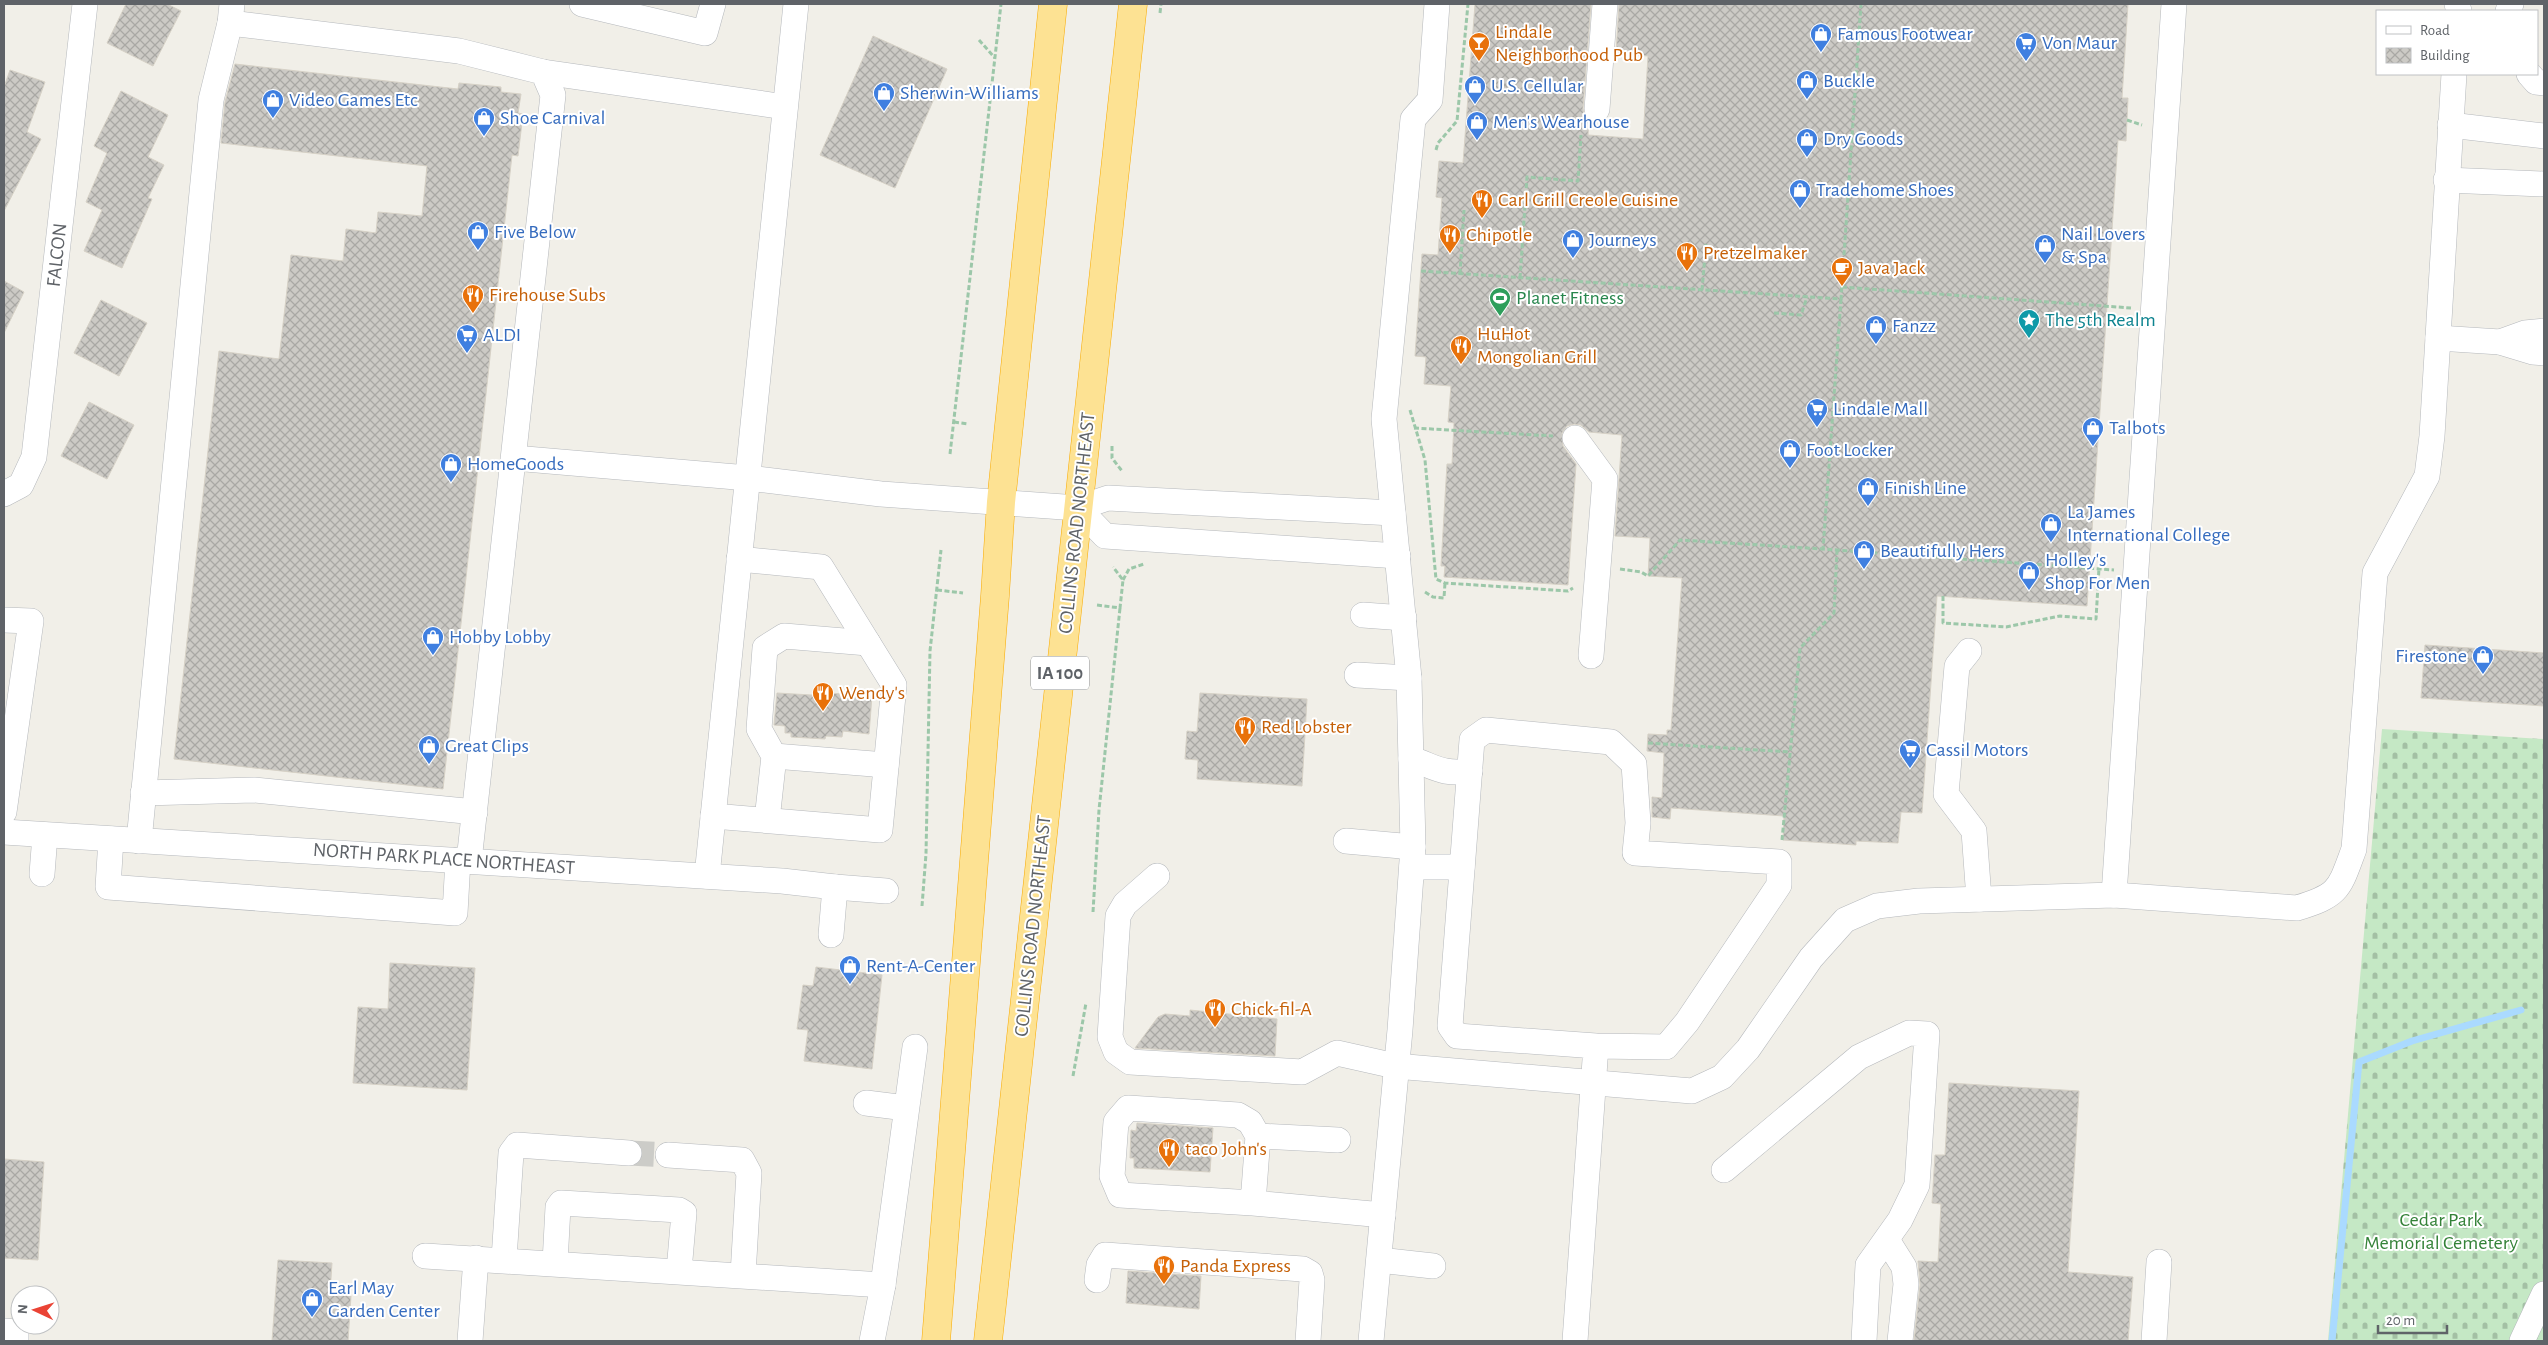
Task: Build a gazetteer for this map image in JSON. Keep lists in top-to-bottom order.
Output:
{
  "streets": {
    "highway": ["COLLINS ROAD NORTHEAST", "IA 100"],
    "street": ["FALCON", "NORTH PARK PLACE NORTHEAST"]
  },
  "parks": ["Cedar Park Memorial Cemetery"],
  "places": {
    "shop": [
      "Famous Footwear",
      "Buckle",
      "U.S. Cellular",
      "Sherwin-Williams",
      "Video Games Etc",
      "Shoe Carnival",
      "Men's Wearhouse",
      "Dry Goods",
      "Tradehome Shoes",
      "Five Below",
      "Journeys",
      "Nail Lovers & Spa",
      "Fanzz",
      "Talbots",
      "Foot Locker",
      "HomeGoods",
      "Finish Line",
      "La James International College",
      "Beautifully Hers",
      "Holley's Shop For Men",
      "Hobby Lobby",
      "Firestone",
      "Great Clips",
      "Rent-A-Center",
      "Earl May Garden Center"
    ],
    "bar": ["Lindale Neighborhood Pub"],
    "supermarket": [
      "Von Maur",
      "ALDI",
      "Lindale Mall",
      "Cassil Motors"
    ],
    "restaurant": [
      "Carl Grill Creole Cuisine",
      "Chipotle",
      "Pretzelmaker",
      "Firehouse Subs",
      "HuHot Mongolian Grill",
      "Wendy's",
      "Red Lobster",
      "Chick-fil-A",
      "taco John's",
      "Panda Express"
    ],
    "cafe": ["Java Jack"],
    "sports": ["Planet Fitness"],
    "place": ["The 5th Realm"]
  },
  "legend": ["Road", "Building"],
  "scale_bar": "20 m",
  "north": "left"
}
